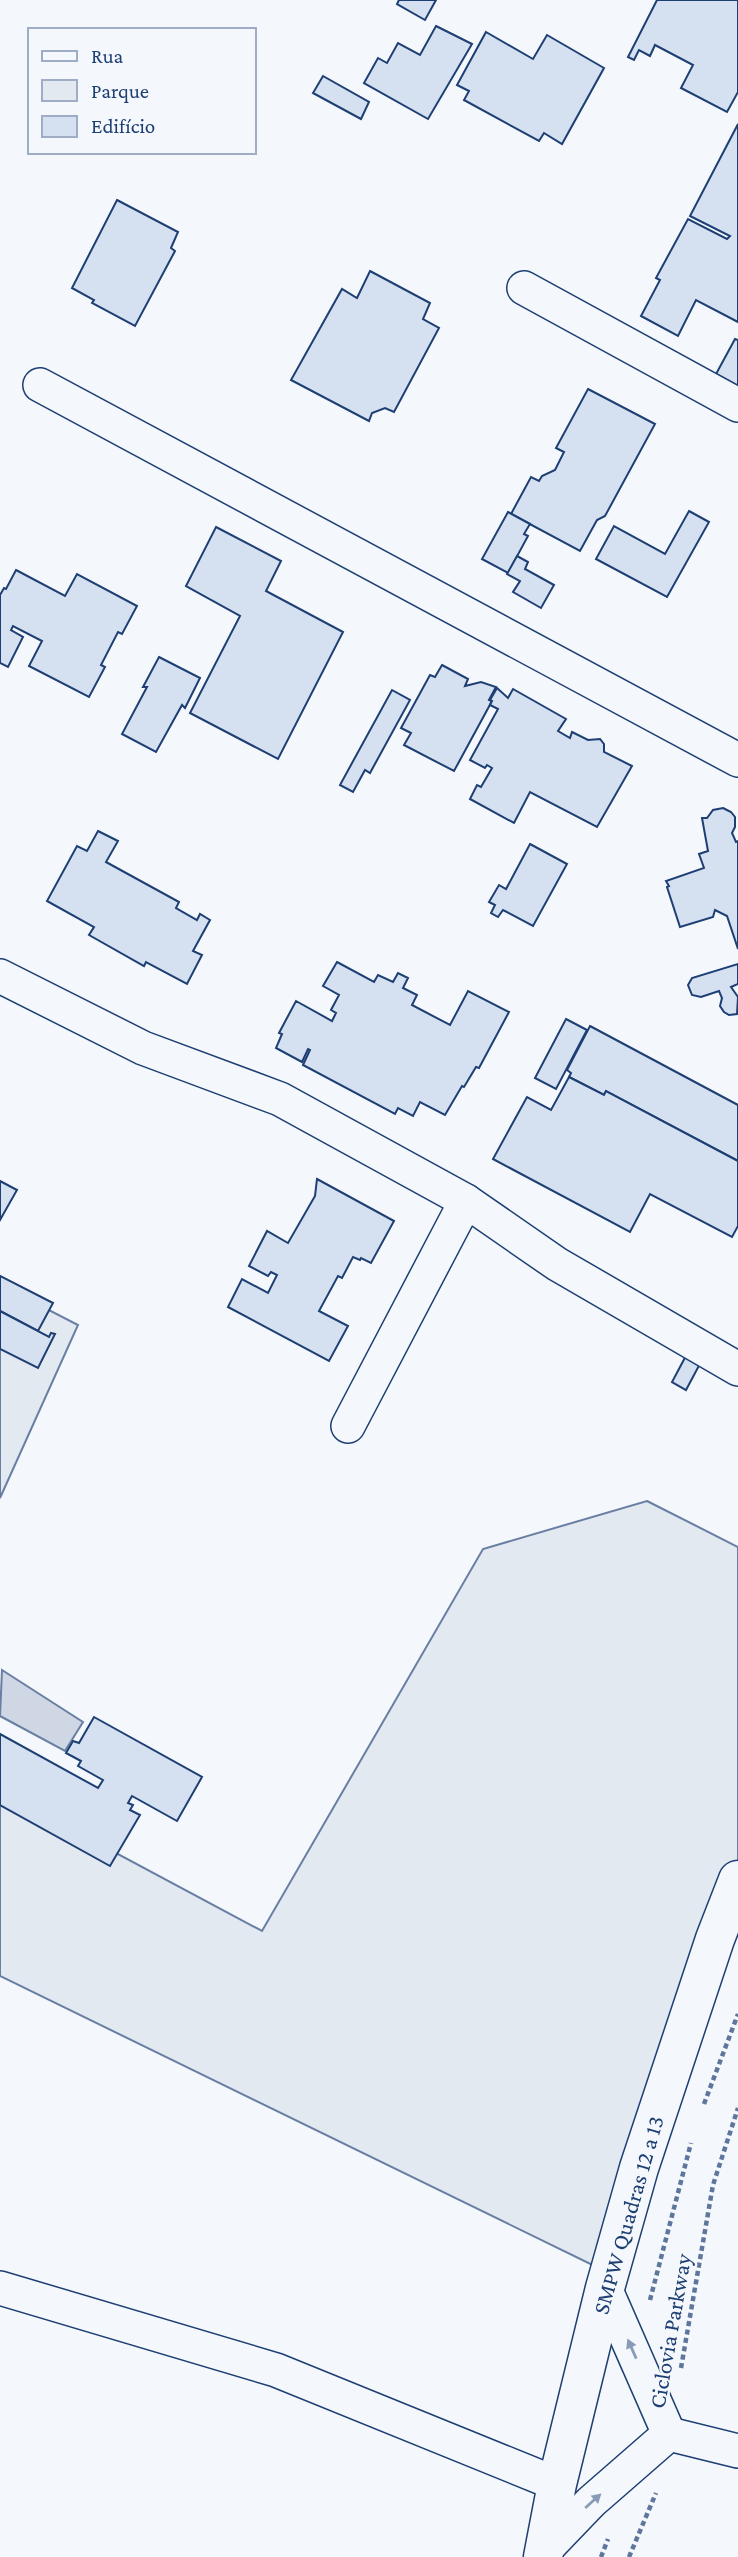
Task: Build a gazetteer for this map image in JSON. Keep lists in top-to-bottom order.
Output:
{
  "streets": {
    "street": ["SMPW Quadras 12 a 13"],
    "path": ["Ciclovia Parkway"]
  },
  "legend": ["Rua", "Parque", "Edifício"]
}
